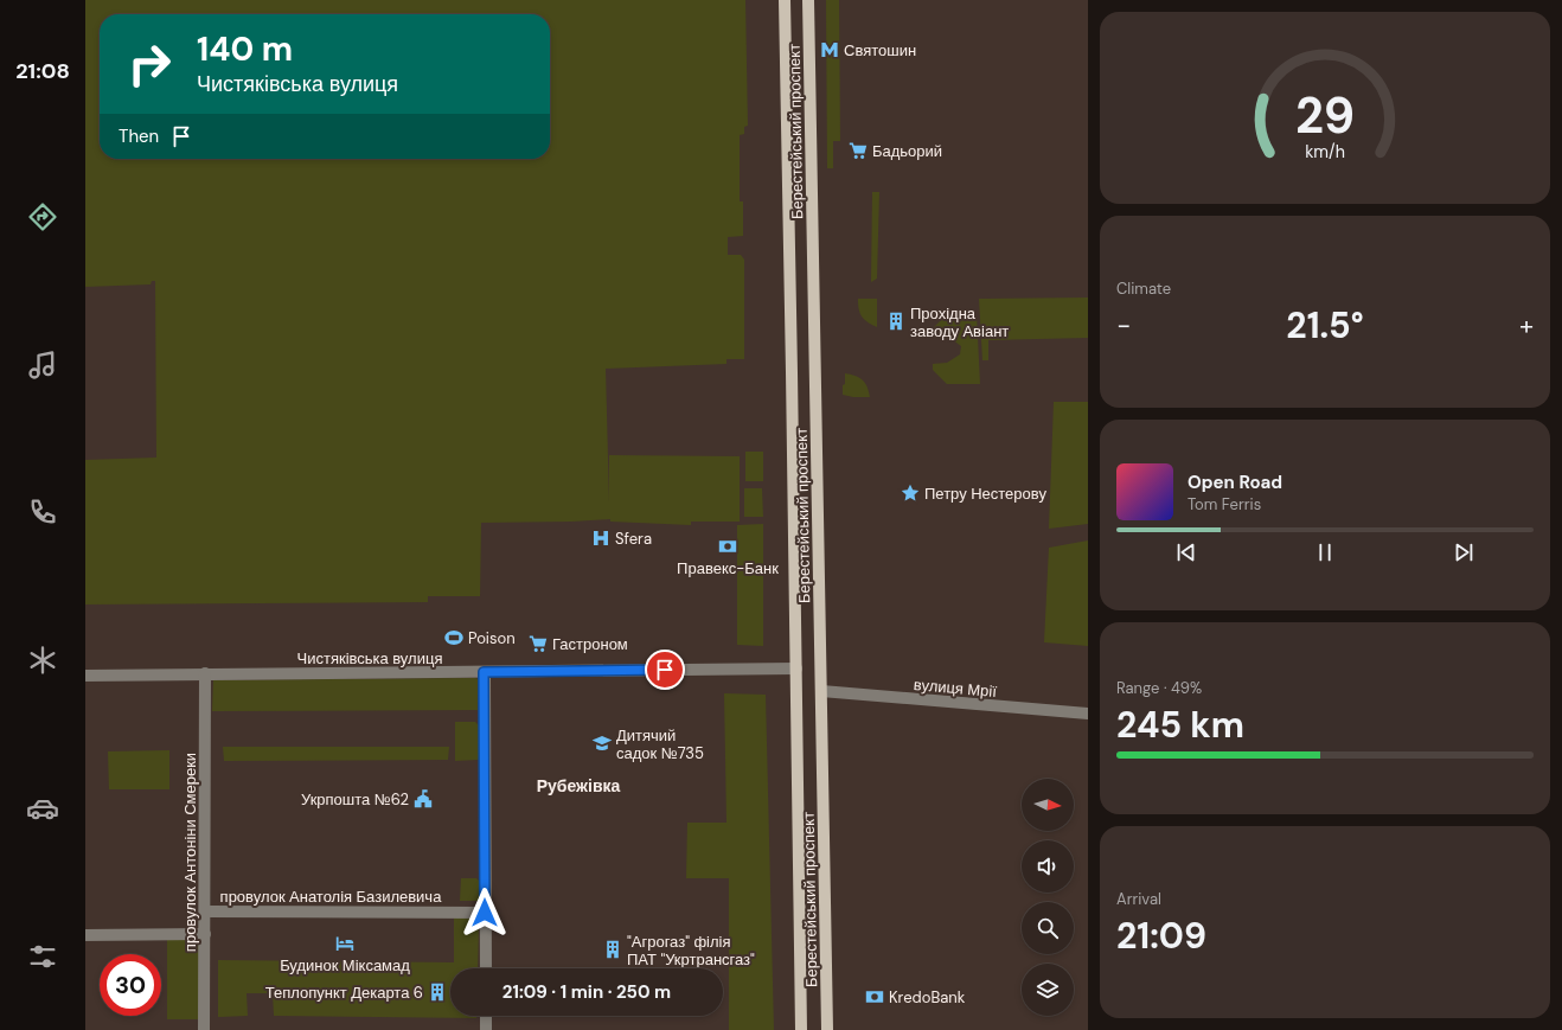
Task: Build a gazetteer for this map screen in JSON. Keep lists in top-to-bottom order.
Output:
{
  "streets": {
    "main road": ["Берестейський проспект"],
    "street": [
      "Чистяківська вулиця",
      "вулиця Мрії",
      "провулок Антоніни Смереки",
      "провулок Анатолія Базилевича"
    ]
  },
  "crossings": [
    ["Берестейський проспект", "Чистяківська вулиця"],
    ["Берестейський проспект", "вулиця Мрії"],
    ["Чистяківська вулиця", "провулок Антоніни Смереки"],
    ["провулок Антоніни Смереки", "провулок Анатолія Базилевича"]
  ],
  "districts": ["Рубежівка"],
  "places": {
    "metro station": ["Святошин"],
    "supermarket": ["Бадьорий", "Гастроном"],
    "building": ["Прохідна заводу Авіант", "\"Агрогаз\" філія ПАТ \"Укртрансгаз\"", "Теплопункт Декарта 6"],
    "place": ["Петру Нестерову"],
    "hospital": ["Sfera"],
    "bank": ["Правекс-Банк", "KredoBank"],
    "sports": ["Poison"],
    "school or university": ["Дитячий садок №735"],
    "public building": ["Укрпошта №62"],
    "hotel": ["Будинок Міксамад"]
  },
  "north": "right",
  "page": {
    "tabs": "21:08",
    "turn": ["140 m", "Чистяківська вулиця"],
    "then": "Then",
    "tile": [
      "Climate",
      ["Range · 49%", "245 km"],
      ["Arrival", "21:09"]
    ],
    "heat": ["−", "21.5°", "+"],
    "song": ["Open Road", "Tom Ferris"],
    "limit": "30",
    "trip": "21:09 · 1 min · 250 m",
    "gauge": ["29", "km/h"]
  }
}
